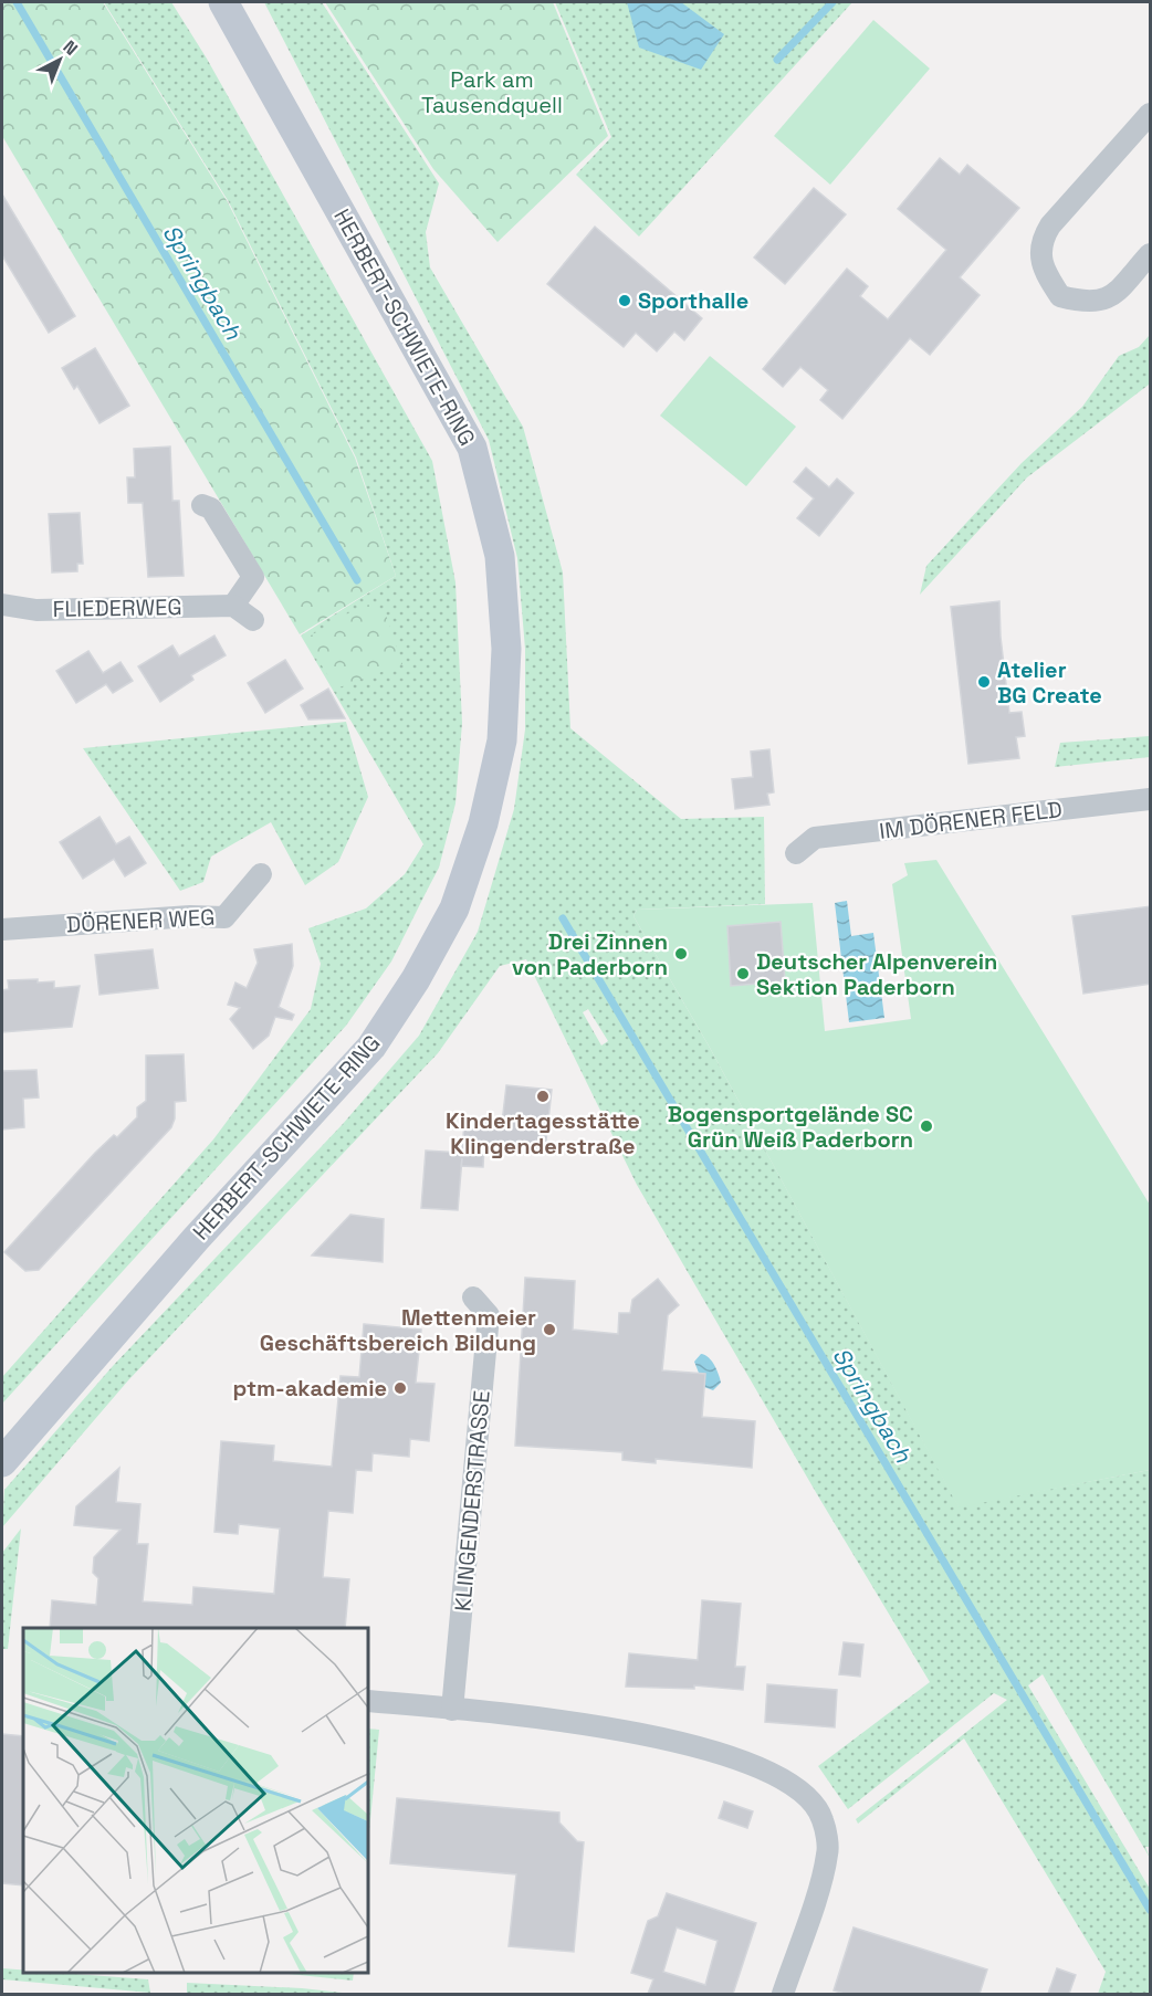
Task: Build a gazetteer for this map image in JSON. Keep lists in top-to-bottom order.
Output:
{
  "streets": {
    "main road": ["HERBERT-SCHWIETE-RING"],
    "street": [
      "FLIEDERWEG",
      "IM DÖRENER FELD",
      "DÖRENER WEG",
      "KLINGENDERSTRASSE"
    ]
  },
  "water": ["Springbach"],
  "parks": ["Park am Tausendquell"],
  "places": [
    "Sporthalle",
    "Atelier BG Create",
    "Drei Zinnen von Paderborn",
    "Deutscher Alpenverein Sektion Paderborn",
    "Kindertagesstätte Klingenderstraße",
    "Bogensportgelände SC Grün Weiß Paderborn",
    "Mettenmeier Geschäftsbereich Bildung",
    "ptm-akademie"
  ],
  "north": "top right"
}
